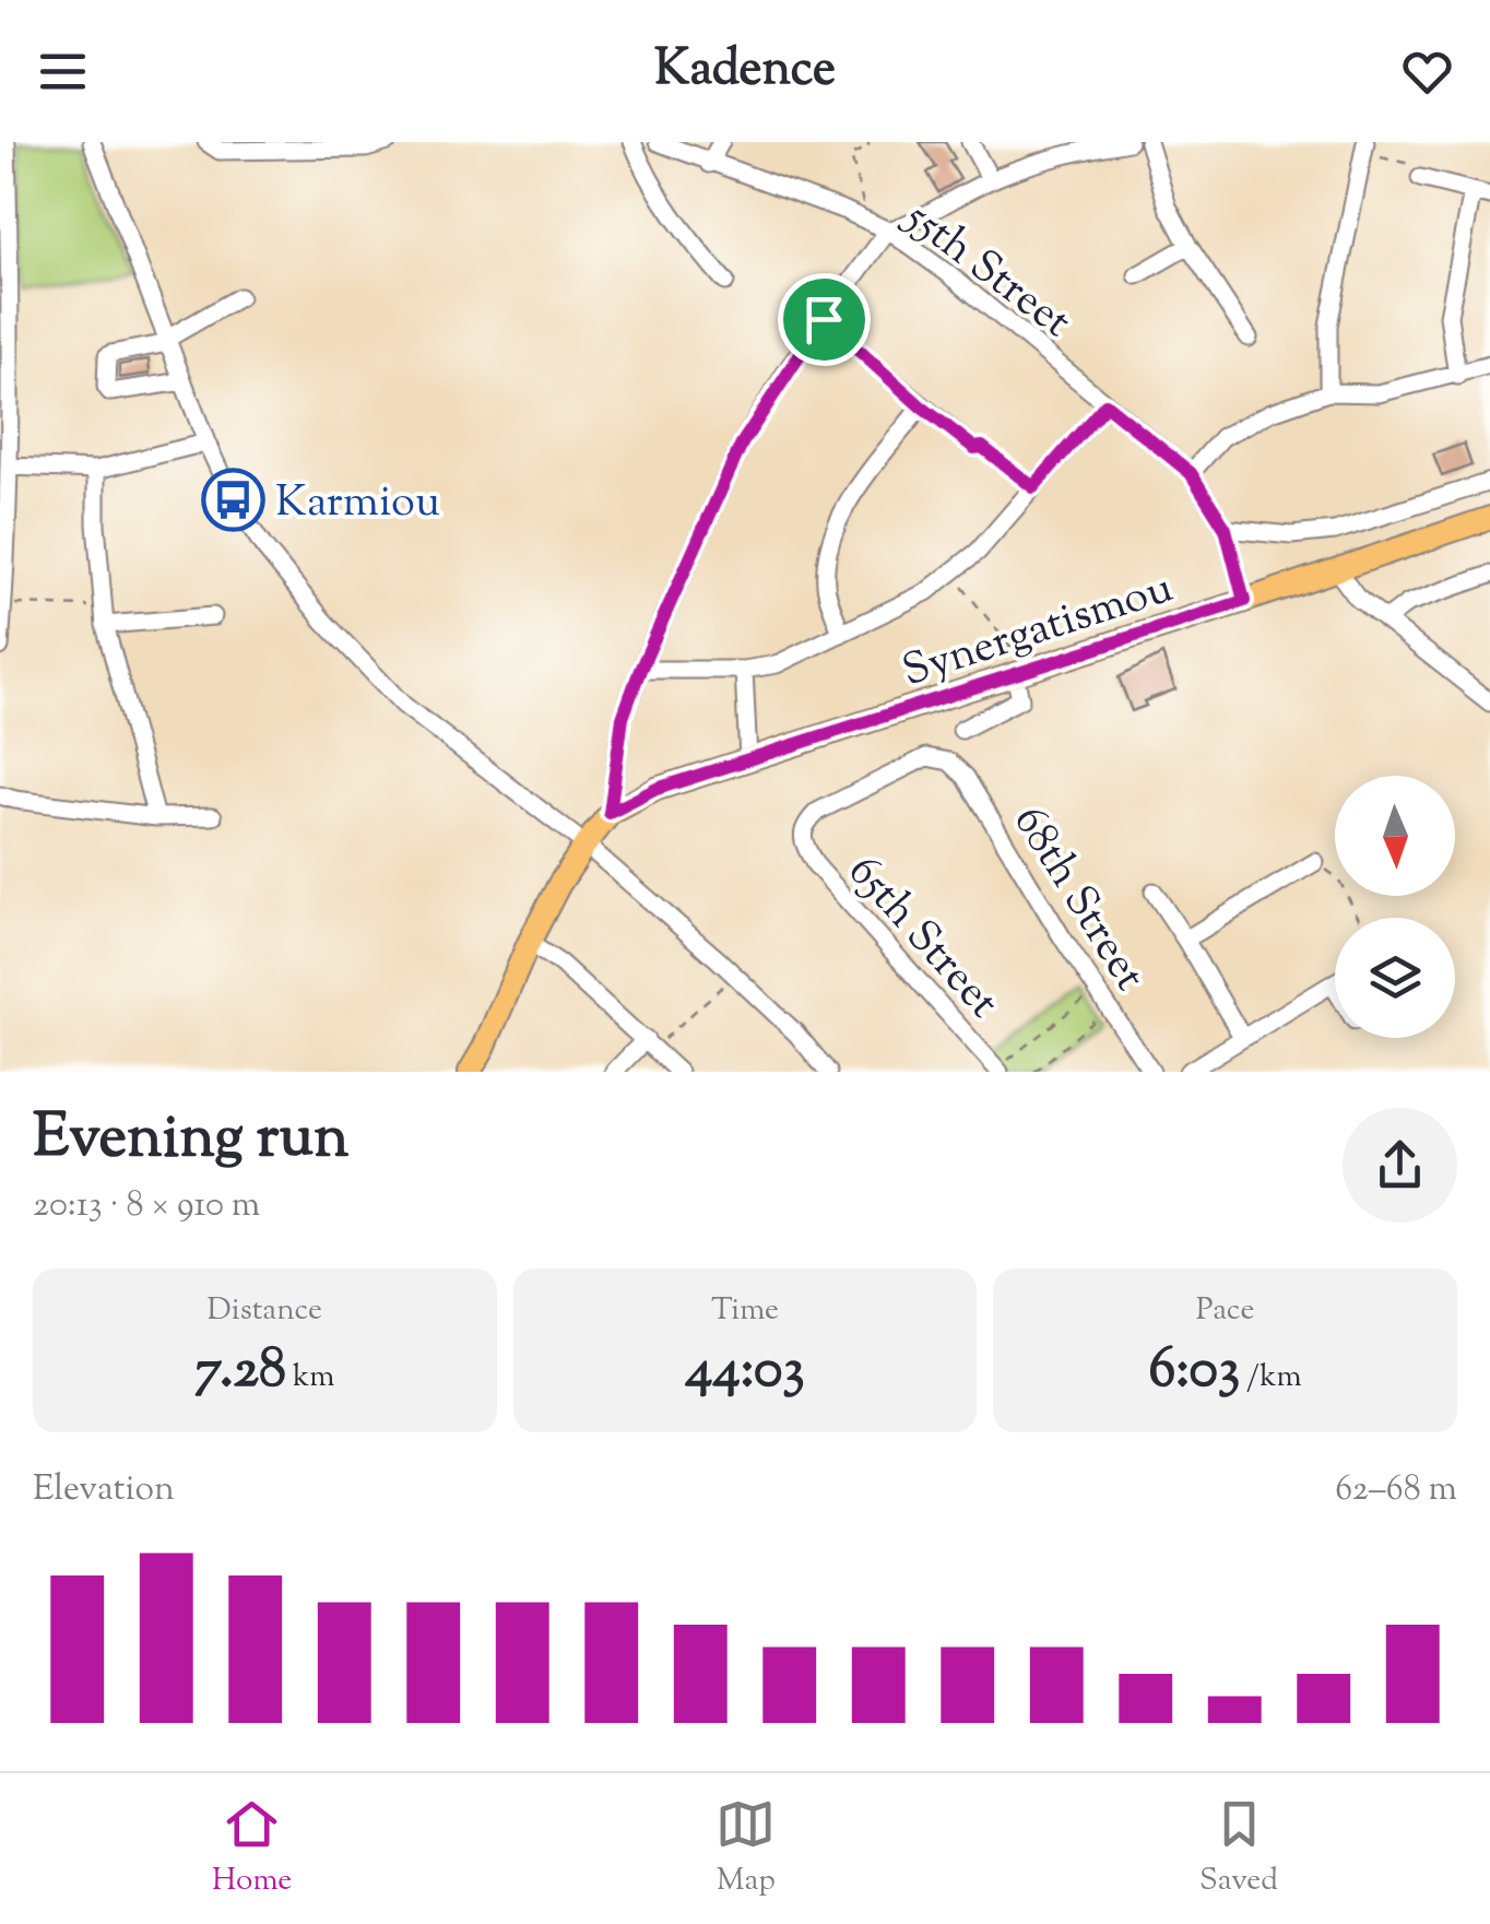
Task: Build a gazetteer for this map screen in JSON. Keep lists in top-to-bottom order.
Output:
{
  "streets": {
    "main road": ["Synergatismou"],
    "street": ["55th Street", "68th Street", "65th Street"]
  },
  "crossings": [
    ["55th Street", "Synergatismou"],
    ["68th Street", "65th Street"]
  ],
  "places": {
    "bus stop": ["Karmiou"]
  },
  "north": "bottom",
  "page": {
    "header": "Kadence",
    "heading": ["Evening run", "20:13 · 8 × 910 m"],
    "stats": [
      ["Distance", "7.28 km"],
      ["Time", "44:03"],
      ["Pace", "6:03 /km"]
    ],
    "chart": ["Elevation", "62–68 m"],
    "tabs": ["Home", "Map", "Saved"]
  }
}
